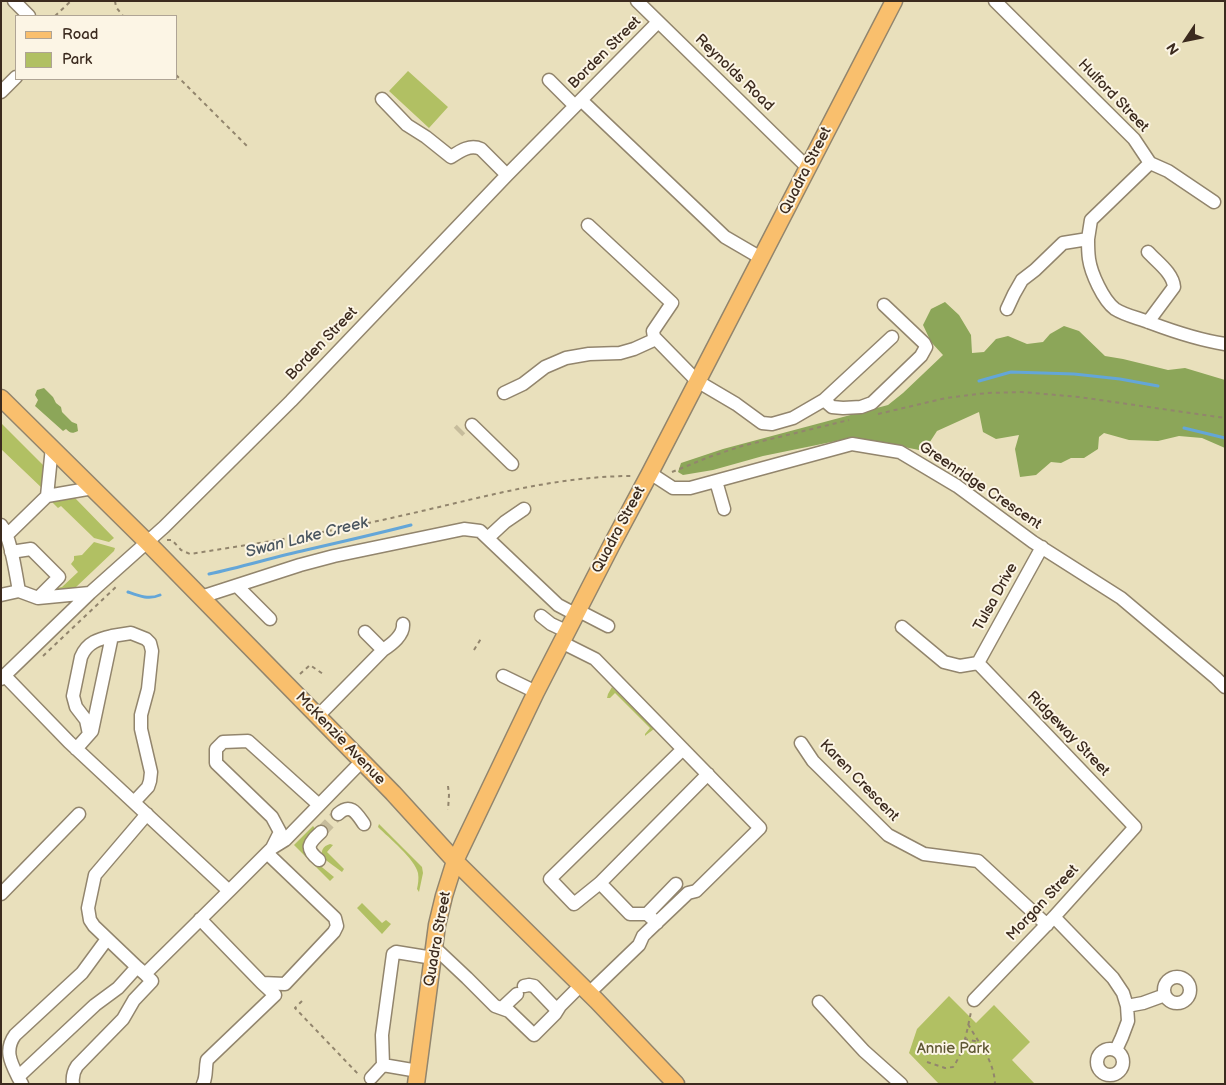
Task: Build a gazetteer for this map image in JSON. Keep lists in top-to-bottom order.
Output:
{
  "streets": {
    "main road": ["Quadra Street", "McKenzie Avenue"],
    "street": [
      "Borden Street",
      "Reynolds Road",
      "Hulford Street",
      "Greenridge Crescent",
      "Tulsa Drive",
      "Ridgeway Street",
      "Karen Crescent",
      "Morgan Street"
    ]
  },
  "crossings": [
    ["Borden Street", "Reynolds Road"],
    ["Borden Street", "McKenzie Avenue"],
    ["Reynolds Road", "Quadra Street"],
    ["Quadra Street", "Greenridge Crescent"],
    ["Quadra Street", "McKenzie Avenue"],
    ["Greenridge Crescent", "Tulsa Drive"],
    ["Tulsa Drive", "Ridgeway Street"],
    ["Ridgeway Street", "Morgan Street"],
    ["Karen Crescent", "Morgan Street"]
  ],
  "water": ["Swan Lake Creek"],
  "parks": ["Annie Park"],
  "legend": ["Road", "Park"],
  "north": "bottom left"
}
